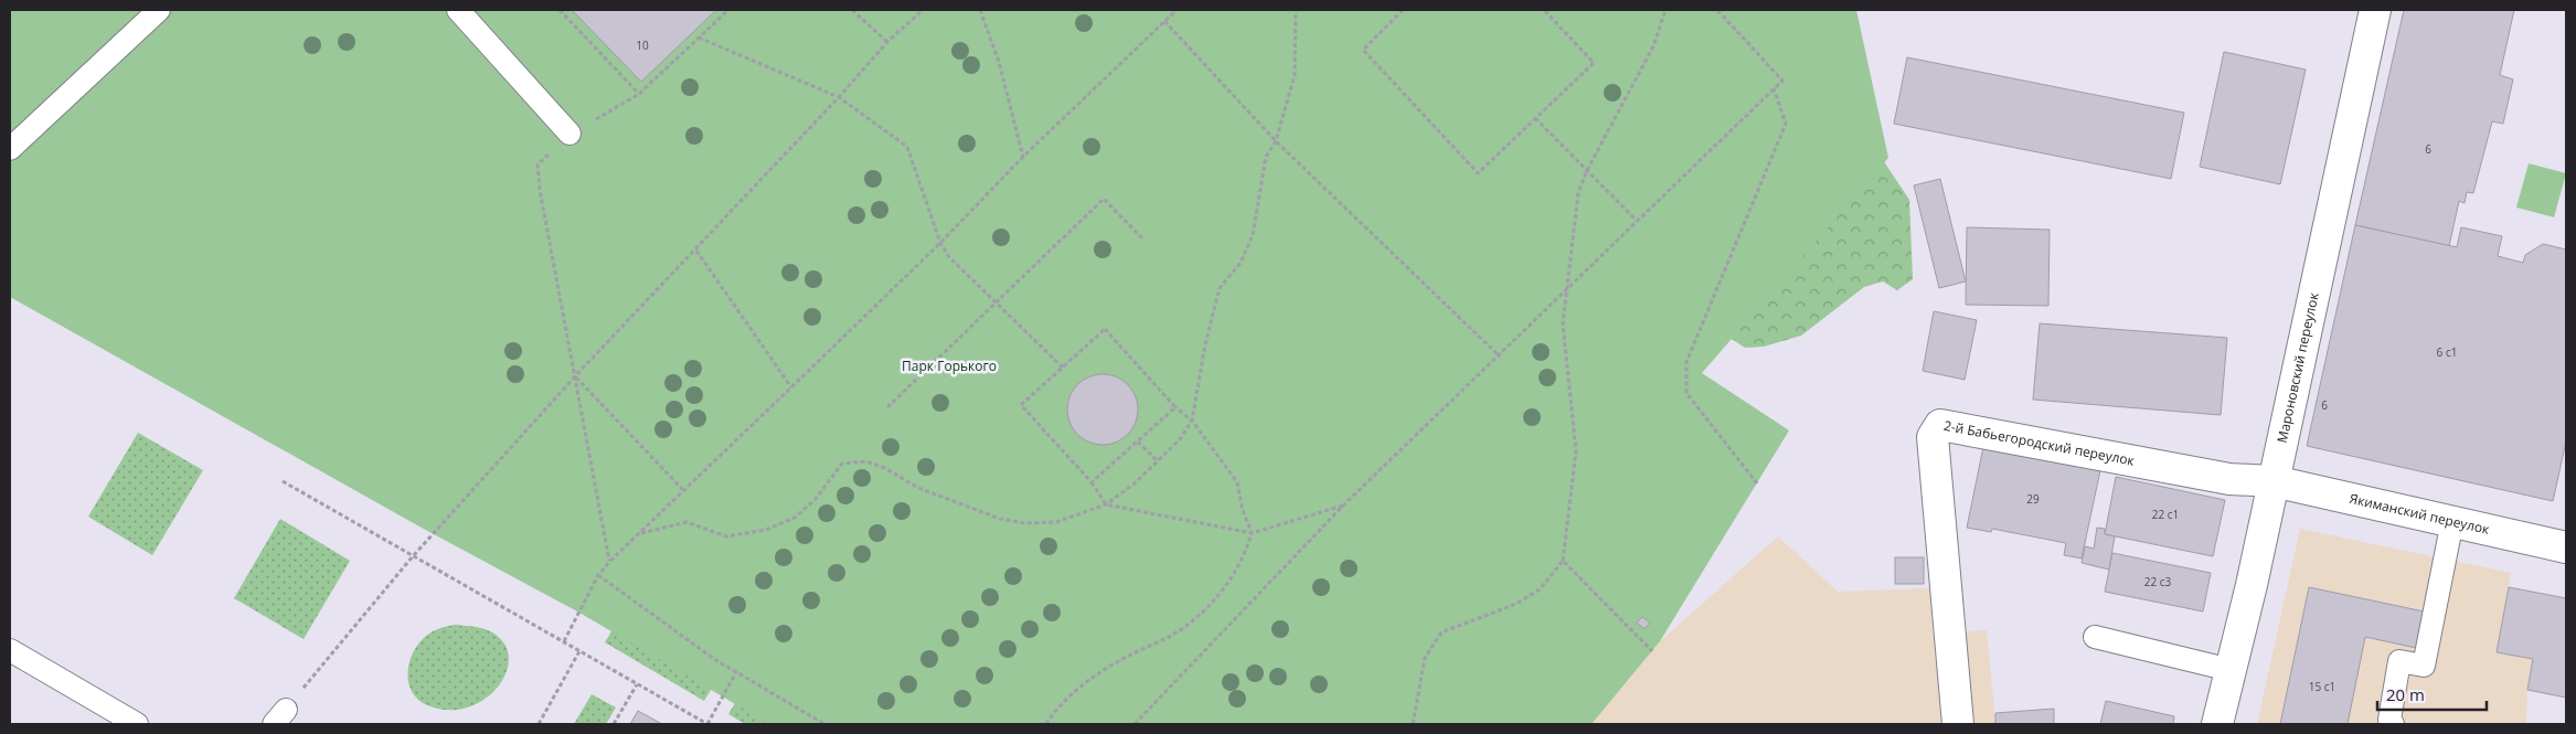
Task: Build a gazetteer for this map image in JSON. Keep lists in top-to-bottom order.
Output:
{
  "streets": {
    "street": ["Мароновский переулок", "2-й Бабьегородский переулок", "Якиманский переулок"]
  },
  "crossings": [
    ["Мароновский переулок", "2-й Бабьегородский переулок"],
    ["Мароновский переулок", "Якиманский переулок"],
    ["2-й Бабьегородский переулок", "Якиманский переулок"]
  ],
  "parks": ["Парк Горького"],
  "house_numbers": [
    "10",
    "6",
    "6 с1",
    "6",
    "29",
    "22 с1",
    "22 с3",
    "15 с1"
  ],
  "scale_bar": "20 m"
}
